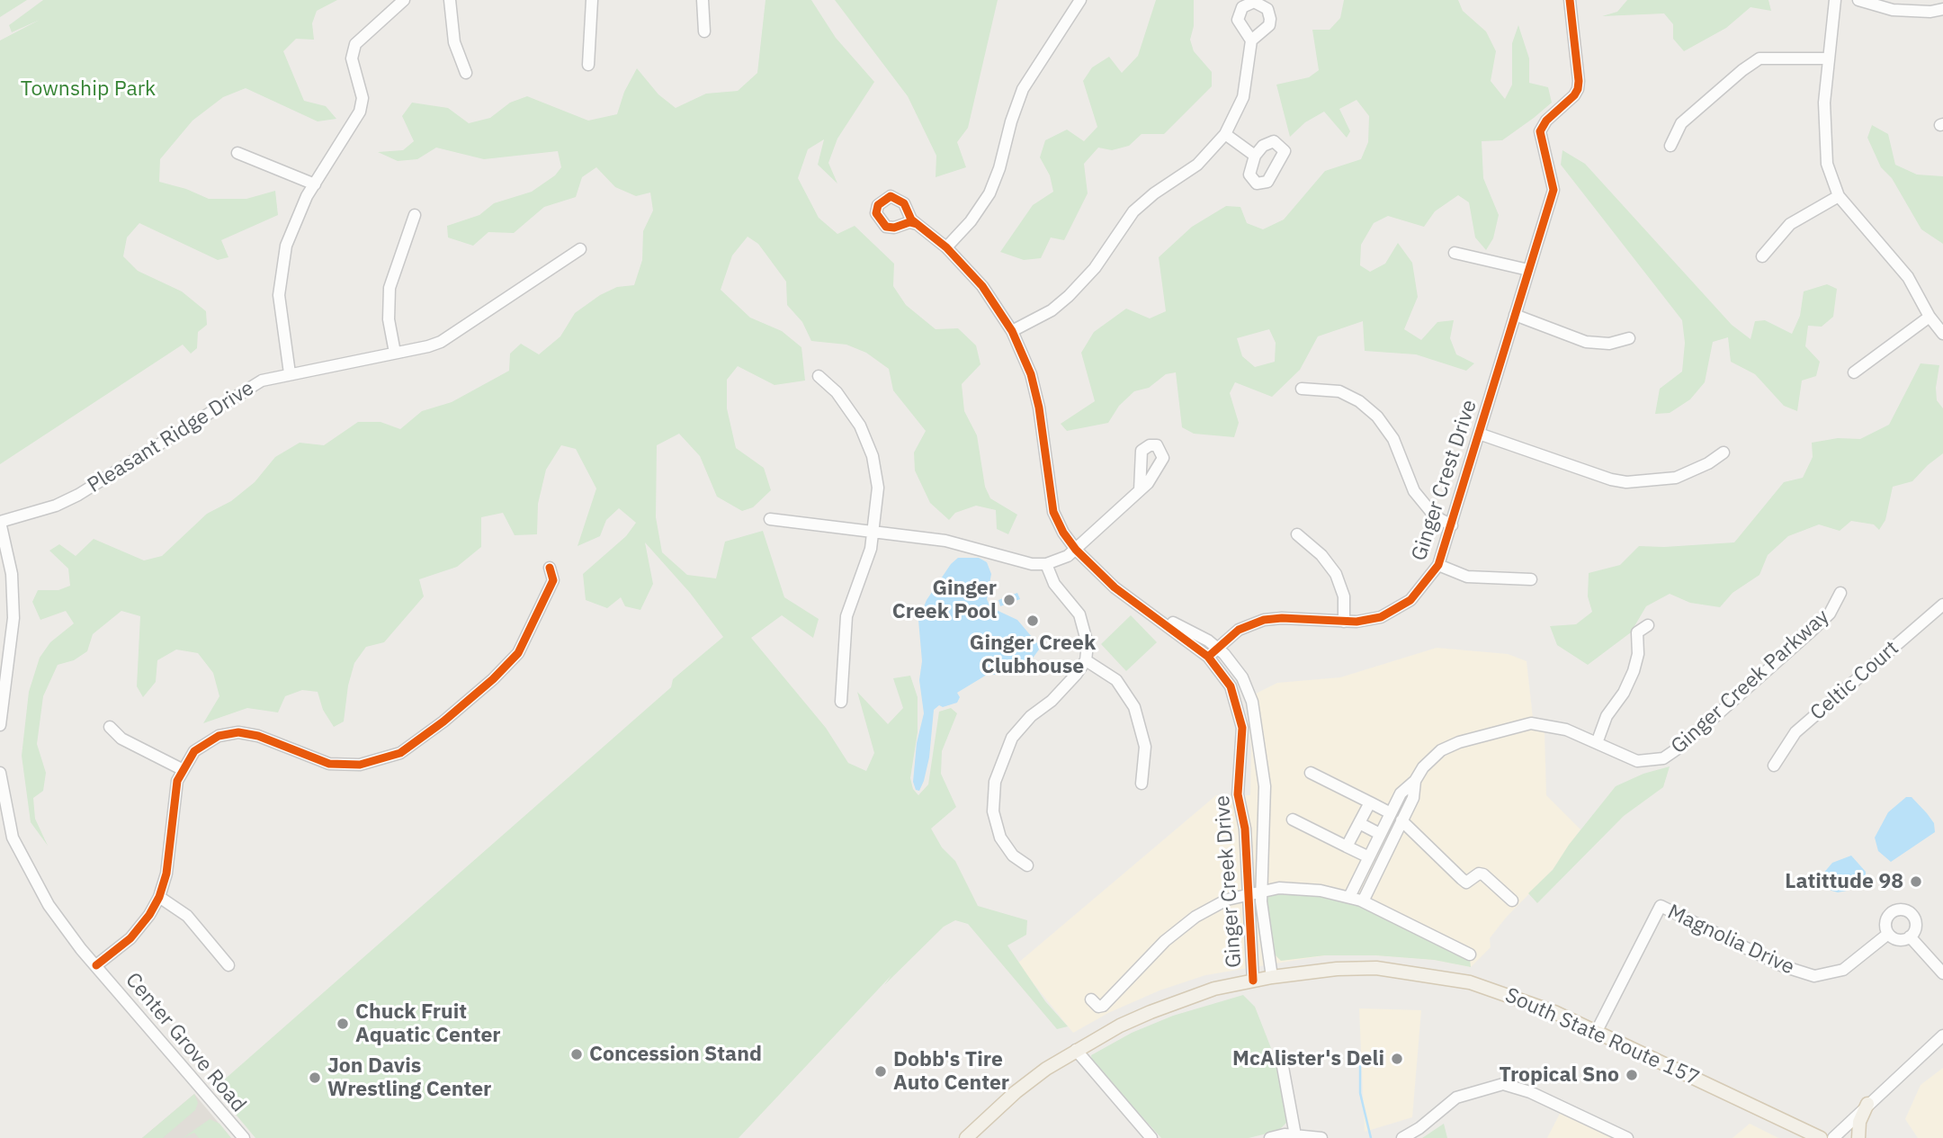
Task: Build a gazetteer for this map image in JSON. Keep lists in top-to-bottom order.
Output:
{
  "streets": {
    "main road": ["South State Route 157"],
    "street": [
      "Pleasant Ridge Drive",
      "Ginger Crest Drive",
      "Celtic Court",
      "Ginger Creek Parkway",
      "Ginger Creek Drive",
      "Magnolia Drive",
      "Center Grove Road"
    ]
  },
  "crossings": [
    ["Ginger Crest Drive", "Ginger Creek Drive"],
    ["Ginger Creek Drive", "South State Route 157"],
    ["Magnolia Drive", "South State Route 157"]
  ],
  "parks": ["Township Park"],
  "places": [
    "Ginger Creek Pool",
    "Ginger Creek Clubhouse",
    "Latittude 98",
    "Chuck Fruit Aquatic Center",
    "Concession Stand",
    "McAlister's Deli",
    "Dobb's Tire Auto Center",
    "Tropical Sno",
    "Jon Davis Wrestling Center"
  ]
}
